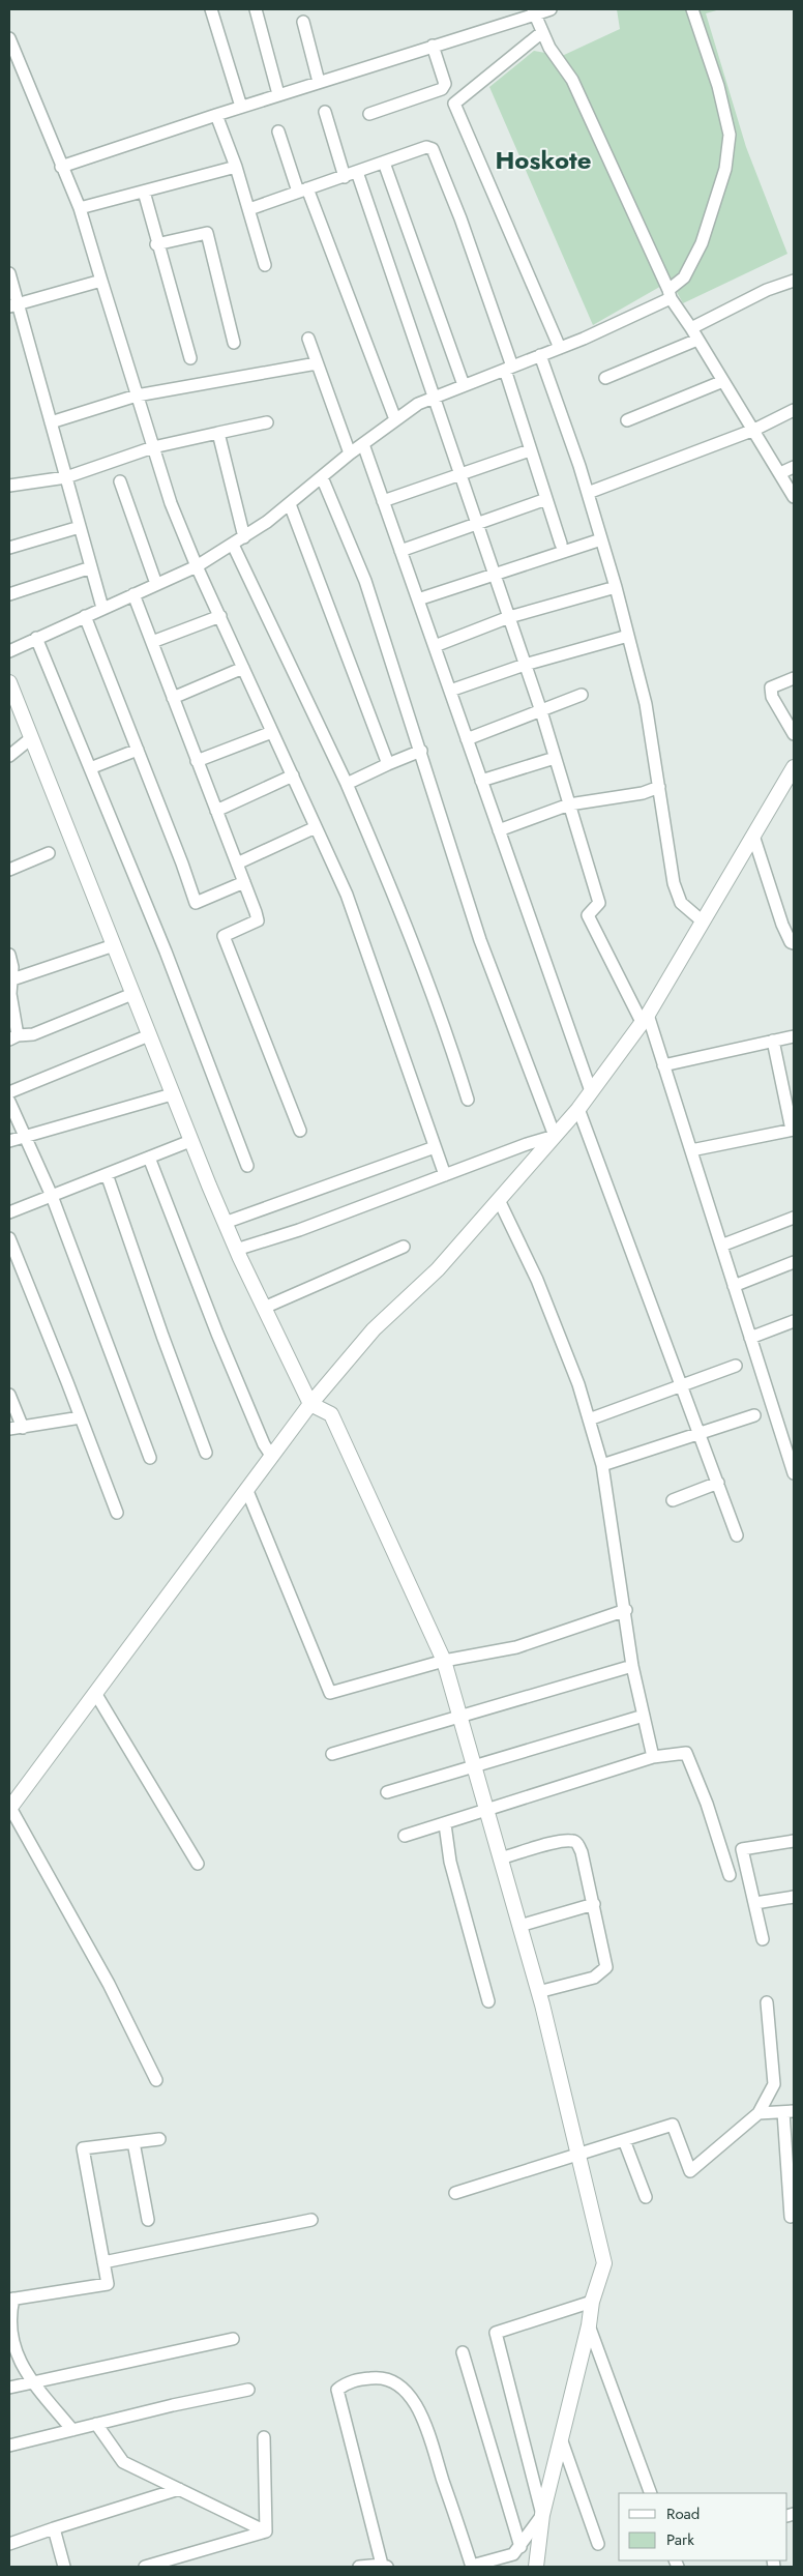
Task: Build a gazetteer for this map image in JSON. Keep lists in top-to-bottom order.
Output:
{
  "districts": ["Hoskote"],
  "legend": ["Road", "Park"]
}
